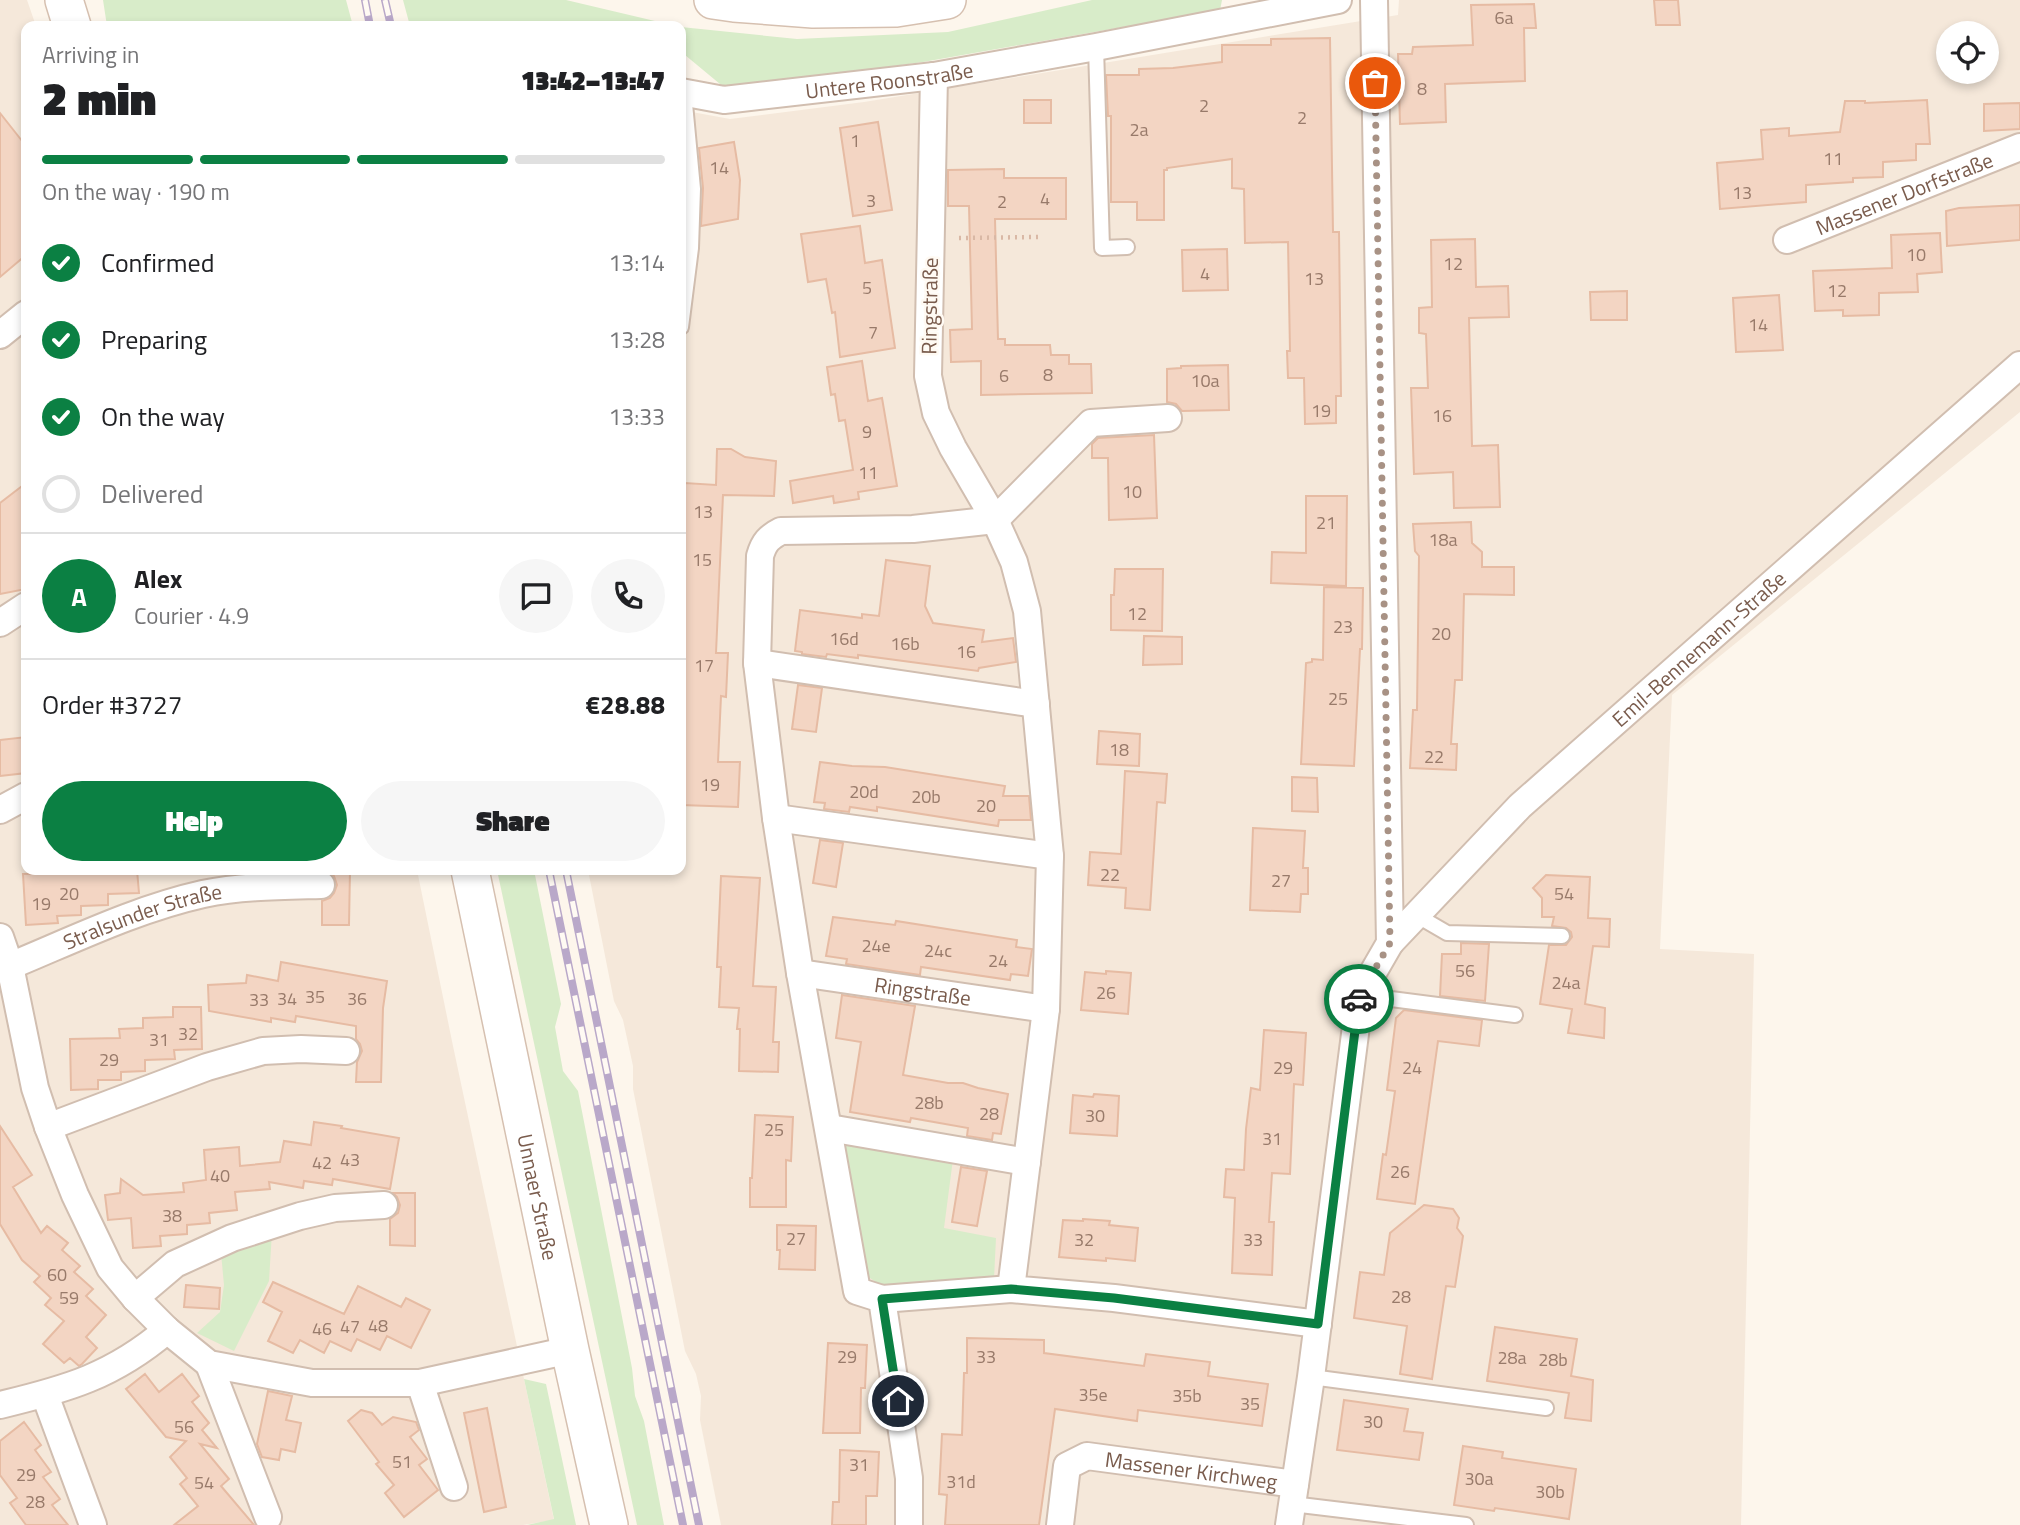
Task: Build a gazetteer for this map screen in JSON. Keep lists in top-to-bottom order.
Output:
{
  "streets": {
    "main road": ["Unnaer Straße"],
    "street": [
      "Untere Roonstraße",
      "Massener Dorfstraße",
      "Ringstraße",
      "Emil-Bennemann-Straße",
      "Stralsunder Straße",
      "Massener Kirchweg"
    ]
  },
  "crossings": [
    ["Untere Roonstraße", "Ringstraße"],
    ["Emil-Bennemann-Straße", "Massener Kirchweg"]
  ],
  "house_numbers": [
    "6a",
    "8",
    "2",
    "2",
    "2a",
    "1",
    "11",
    "14",
    "13",
    "4",
    "3",
    "2",
    "10",
    "12",
    "4",
    "13",
    "5",
    "12",
    "14",
    "7",
    "8",
    "6",
    "10a",
    "19",
    "16",
    "9",
    "11",
    "10",
    "13",
    "21",
    "18a",
    "15",
    "12",
    "23",
    "20",
    "16d",
    "16b",
    "16",
    "17",
    "25",
    "18",
    "22",
    "19",
    "20d",
    "20b",
    "20",
    "22",
    "27",
    "20",
    "54",
    "19",
    "24e",
    "24c",
    "24",
    "56",
    "24a",
    "26",
    "35",
    "34",
    "36",
    "33",
    "32",
    "31",
    "29",
    "29",
    "24",
    "28b",
    "28",
    "30",
    "25",
    "31",
    "43",
    "42",
    "26",
    "40",
    "38",
    "27",
    "32",
    "33",
    "60",
    "28",
    "59",
    "48",
    "47",
    "46",
    "29",
    "33",
    "28a",
    "28b",
    "35e",
    "35b",
    "35",
    "30",
    "56",
    "51",
    "31",
    "29",
    "30a",
    "31d",
    "54",
    "30b",
    "28"
  ],
  "page": {
    "heading": ["2 min", "Arriving in", "13:42–13:47"],
    "panel": [
      "Alex",
      "Courier · 4.9",
      "Order #3727",
      "€28.88"
    ],
    "bar": "On the way · 190 m",
    "list": [
      ["Confirmed", "13:14"],
      ["Preparing", "13:28"],
      ["On the way", "13:33"],
      "Delivered"
    ],
    "round": "A",
    "buttons": ["Help", "Share"]
  }
}
